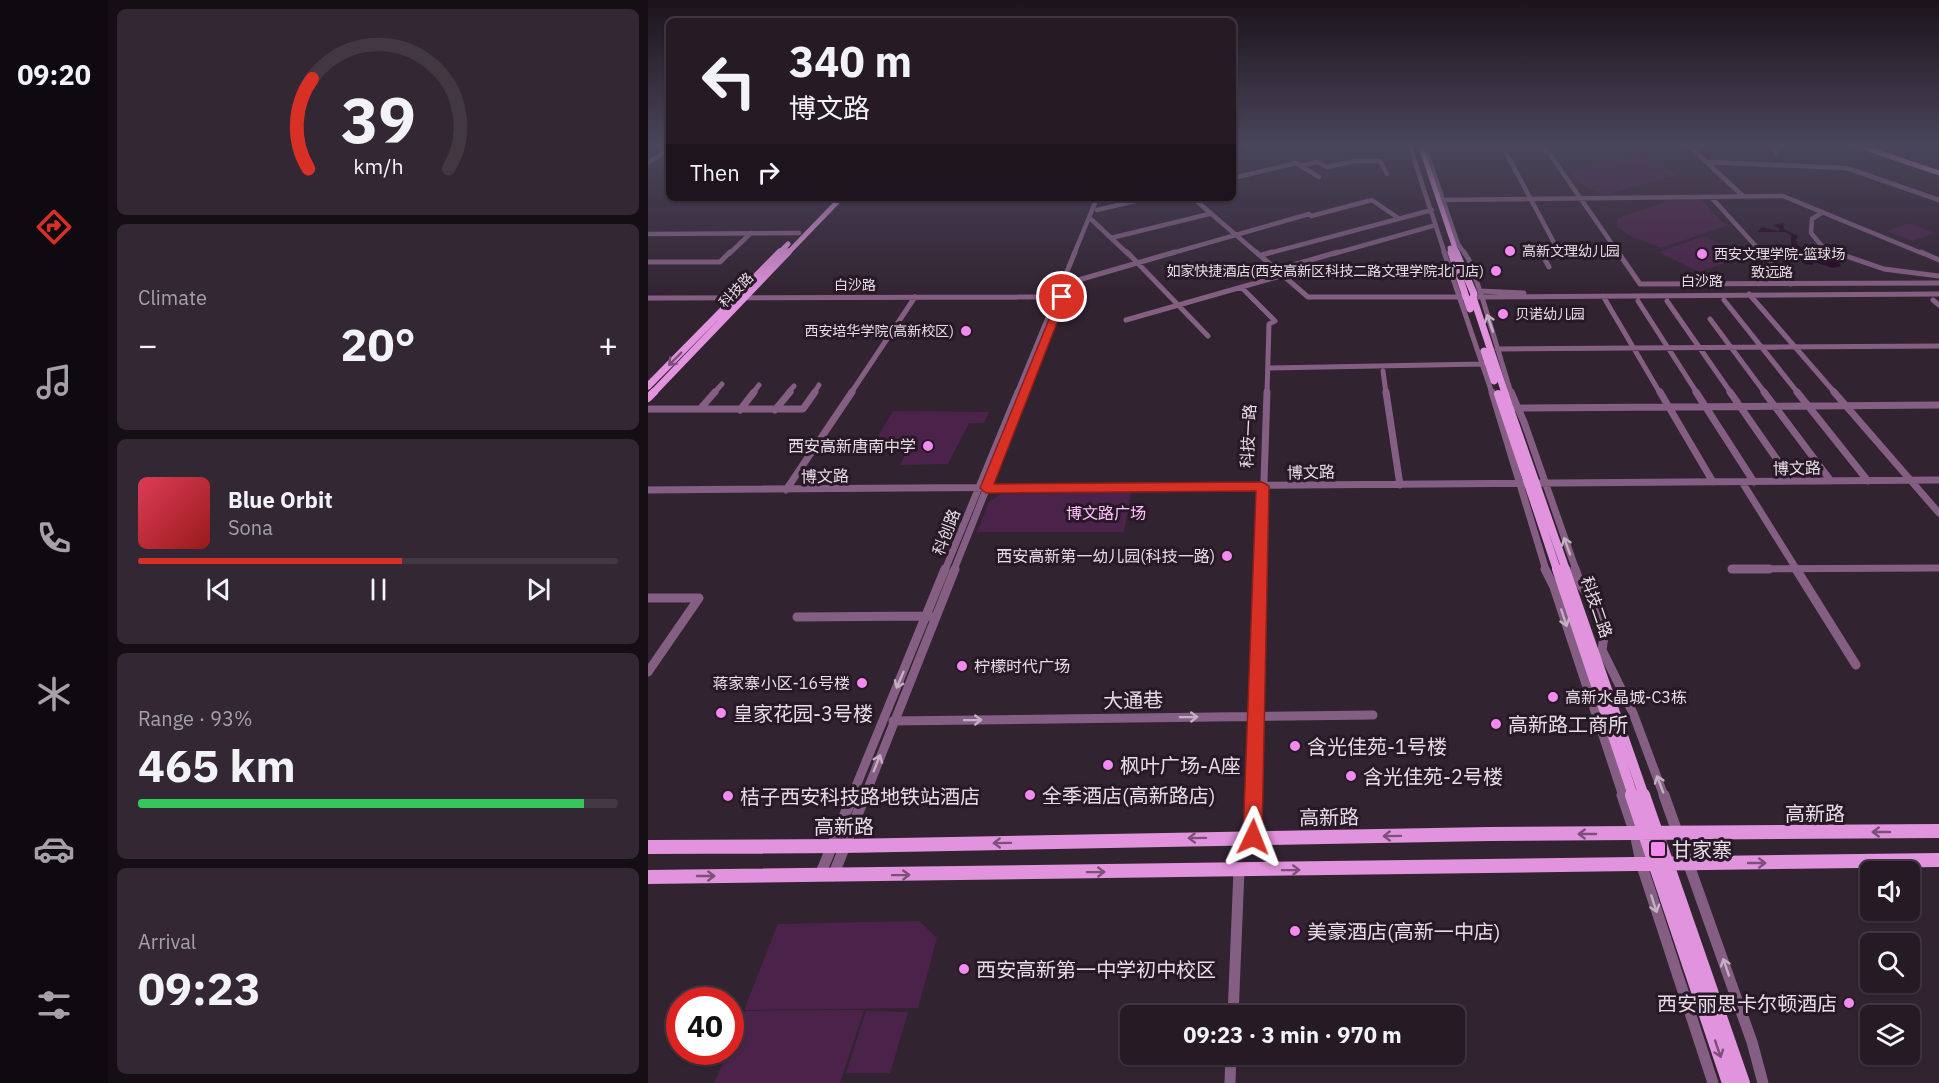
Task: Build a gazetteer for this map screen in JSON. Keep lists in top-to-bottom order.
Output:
{
  "streets": {
    "main road": ["科技路", "科技二路", "高新路"],
    "street": [
      "致远路",
      "白沙路",
      "科技一路",
      "博文路",
      "科创路",
      "大通巷"
    ]
  },
  "crossings": [
    ["白沙路", "科技路"],
    ["白沙路", "科创路"],
    ["科技一路", "博文路"],
    ["科技一路", "大通巷"],
    ["科技一路", "高新路"],
    ["博文路", "科创路"],
    ["博文路", "科技二路"],
    ["科创路", "大通巷"],
    ["科创路", "高新路"],
    ["科技二路", "高新路"]
  ],
  "one_way": ["大通巷"],
  "parks": ["博文路广场"],
  "places": {
    "other": [
      "高新文理幼儿园",
      "西安文理学院-篮球场",
      "如家快捷酒店(西安高新区科技二路文理学院北门店)",
      "贝诺幼儿园",
      "西安培华学院(高新校区)",
      "西安高新唐南中学",
      "西安高新第一幼儿园(科技一路)",
      "柠檬时代广场",
      "蒋家寨小区-16号楼",
      "高新水晶城-C3栋",
      "皇家花园-3号楼",
      "高新路工商所",
      "含光佳苑-1号楼",
      "枫叶广场-A座",
      "含光佳苑-2号楼",
      "全季酒店(高新路店)",
      "桔子西安科技路地铁站酒店",
      "美豪酒店(高新一中店)",
      "西安高新第一中学初中校区",
      "西安丽思卡尔顿酒店"
    ],
    "transit": ["甘家寨"]
  },
  "page": {
    "tabs": "09:20",
    "turn": ["340 m", "博文路"],
    "then": "Then",
    "tile": [
      "Climate",
      ["Range · 93%", "465 km"],
      ["Arrival", "09:23"]
    ],
    "heat": ["−", "20°", "+"],
    "song": ["Blue Orbit", "Sona"],
    "limit": "40",
    "trip": "09:23 · 3 min · 970 m",
    "gauge": ["39", "km/h"]
  }
}
